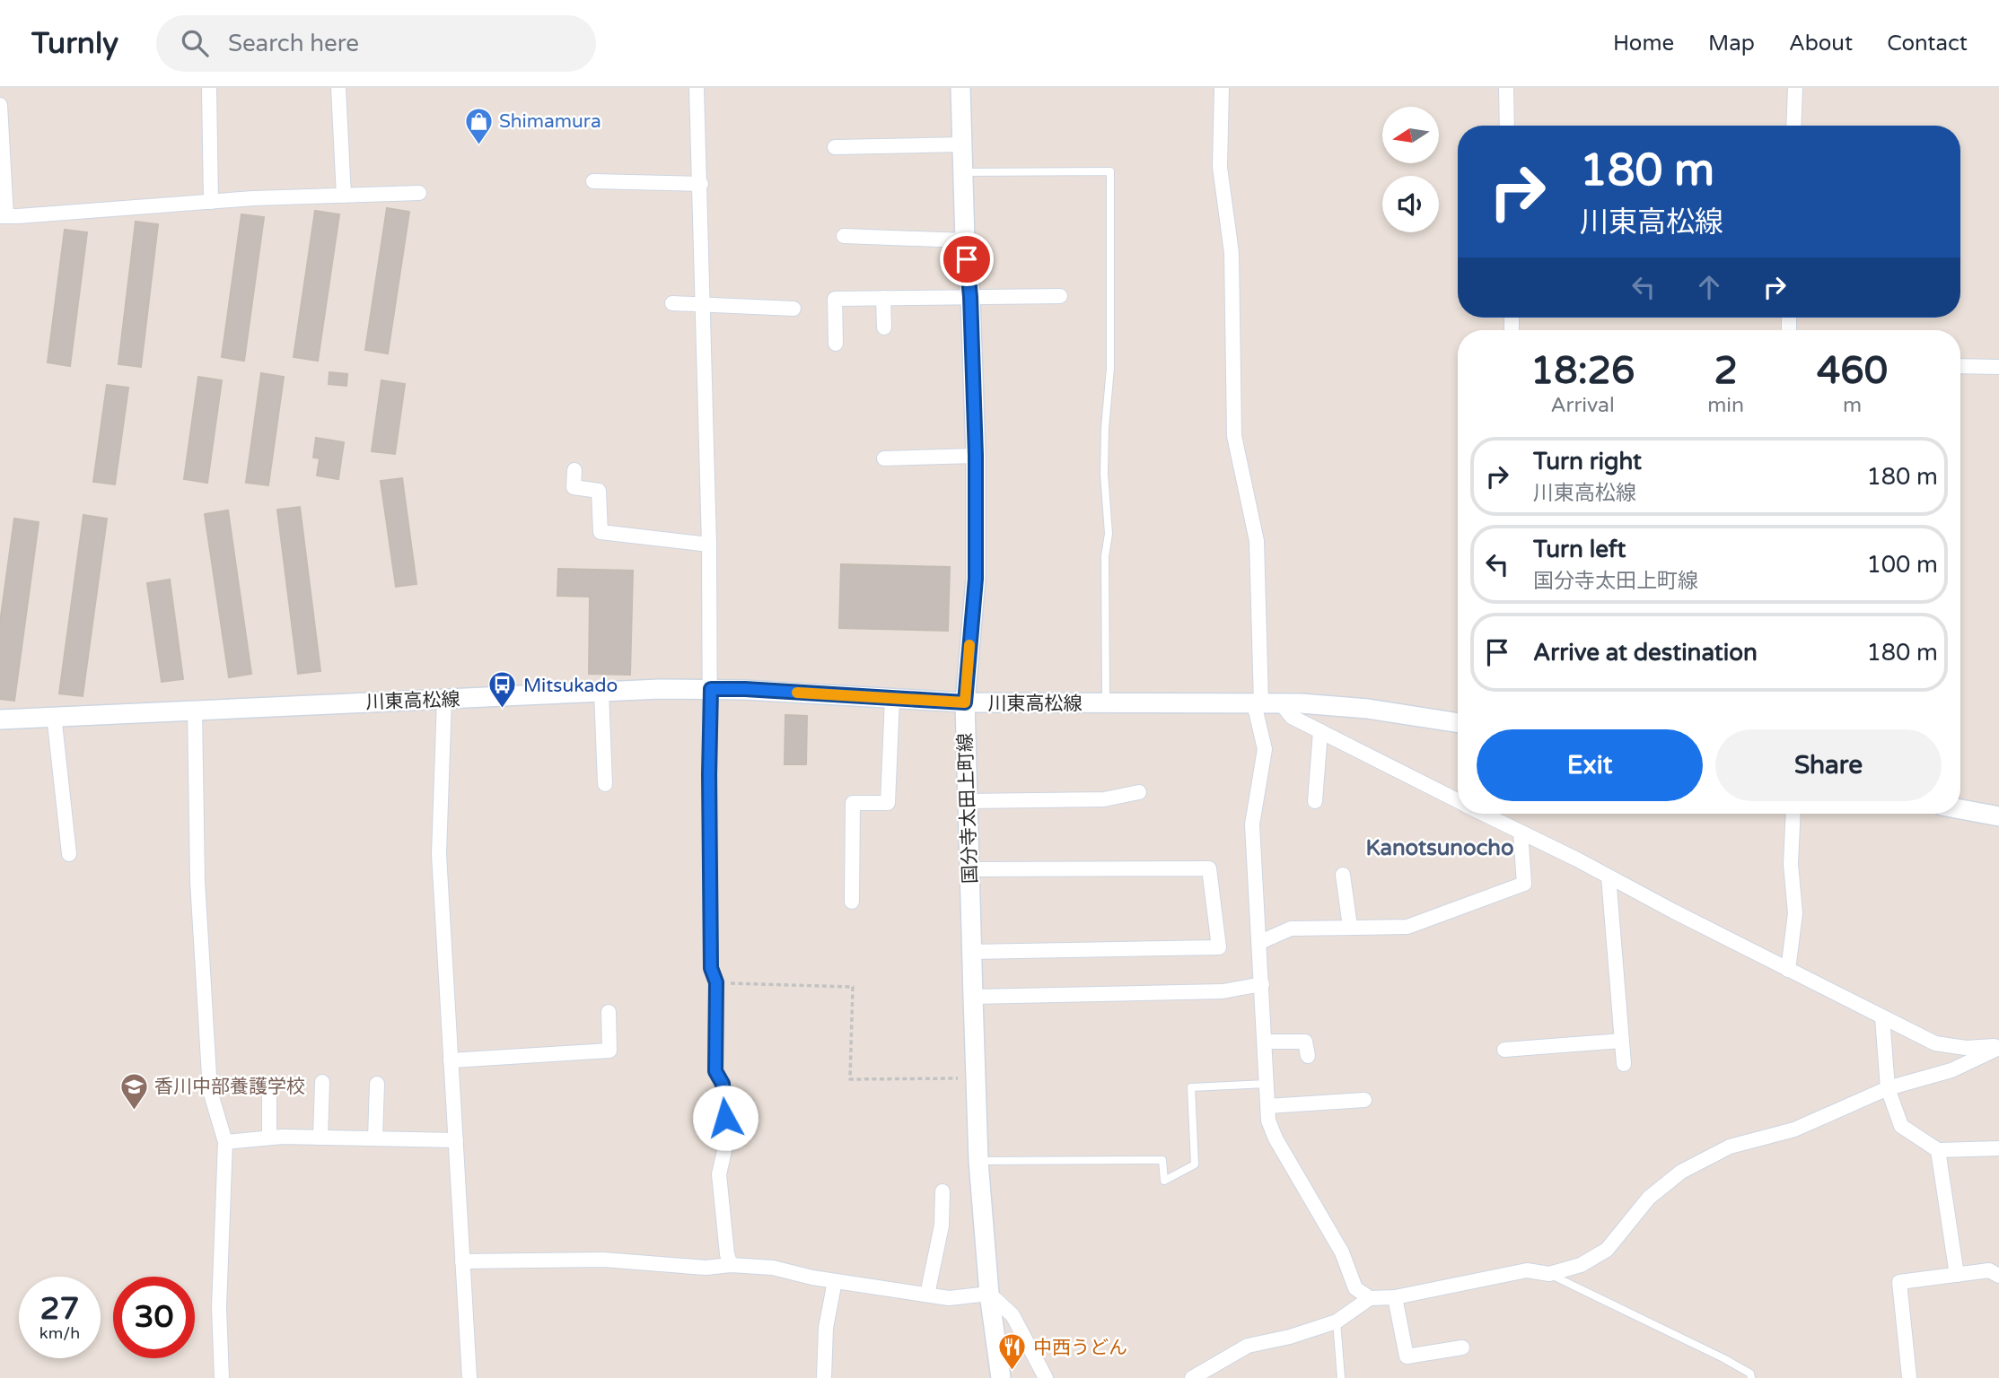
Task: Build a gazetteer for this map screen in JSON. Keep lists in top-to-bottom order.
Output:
{
  "streets": {
    "main road": ["川東高松線", "国分寺太田上町線"]
  },
  "crossings": [
    ["川東高松線", "国分寺太田上町線"]
  ],
  "districts": ["Kanotsunocho"],
  "places": {
    "shop": ["Shimamura"],
    "bus stop": ["Mitsukado"],
    "school or university": ["香川中部養護学校"],
    "restaurant": ["中西うどん"]
  },
  "north": "left",
  "page": {
    "header": "Turnly",
    "search": "Search here",
    "nav": [
      "Home",
      "Map",
      "About",
      "Contact"
    ],
    "turn": ["180 m", "川東高松線"],
    "eta": [
      "18:26",
      "Arrival",
      "2",
      "min",
      "460",
      "m"
    ],
    "list": [
      {
        "name": "Turn right",
        "note": "川東高松線",
        "value": "180 m"
      },
      {
        "name": "Turn left",
        "note": "国分寺太田上町線",
        "value": "100 m"
      },
      {
        "name": "Arrive at destination",
        "value": "180 m"
      }
    ],
    "buttons": ["Exit", "Share"],
    "speed": "27 km/h",
    "limit": "30"
  }
}
